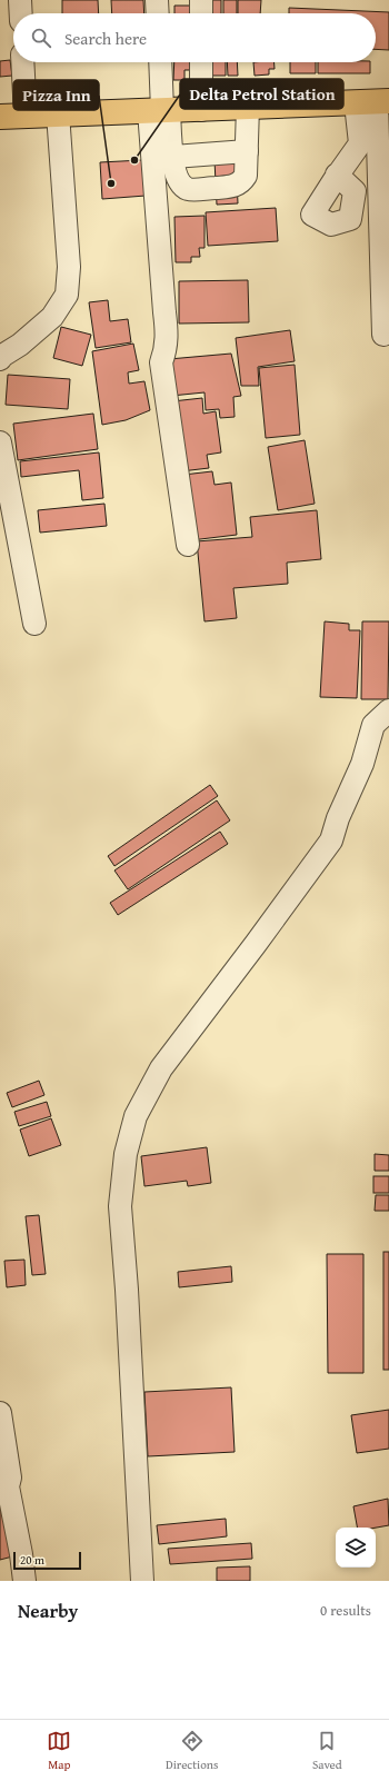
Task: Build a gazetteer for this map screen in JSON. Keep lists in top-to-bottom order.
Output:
{
  "places": ["Delta Petrol Station", "Pizza Inn"],
  "scale_bar": "20 m",
  "page": {
    "search": "Search here",
    "scale": "20 m",
    "heading": ["Nearby", "0 results"],
    "nav": ["Map", "Directions", "Saved"]
  }
}
